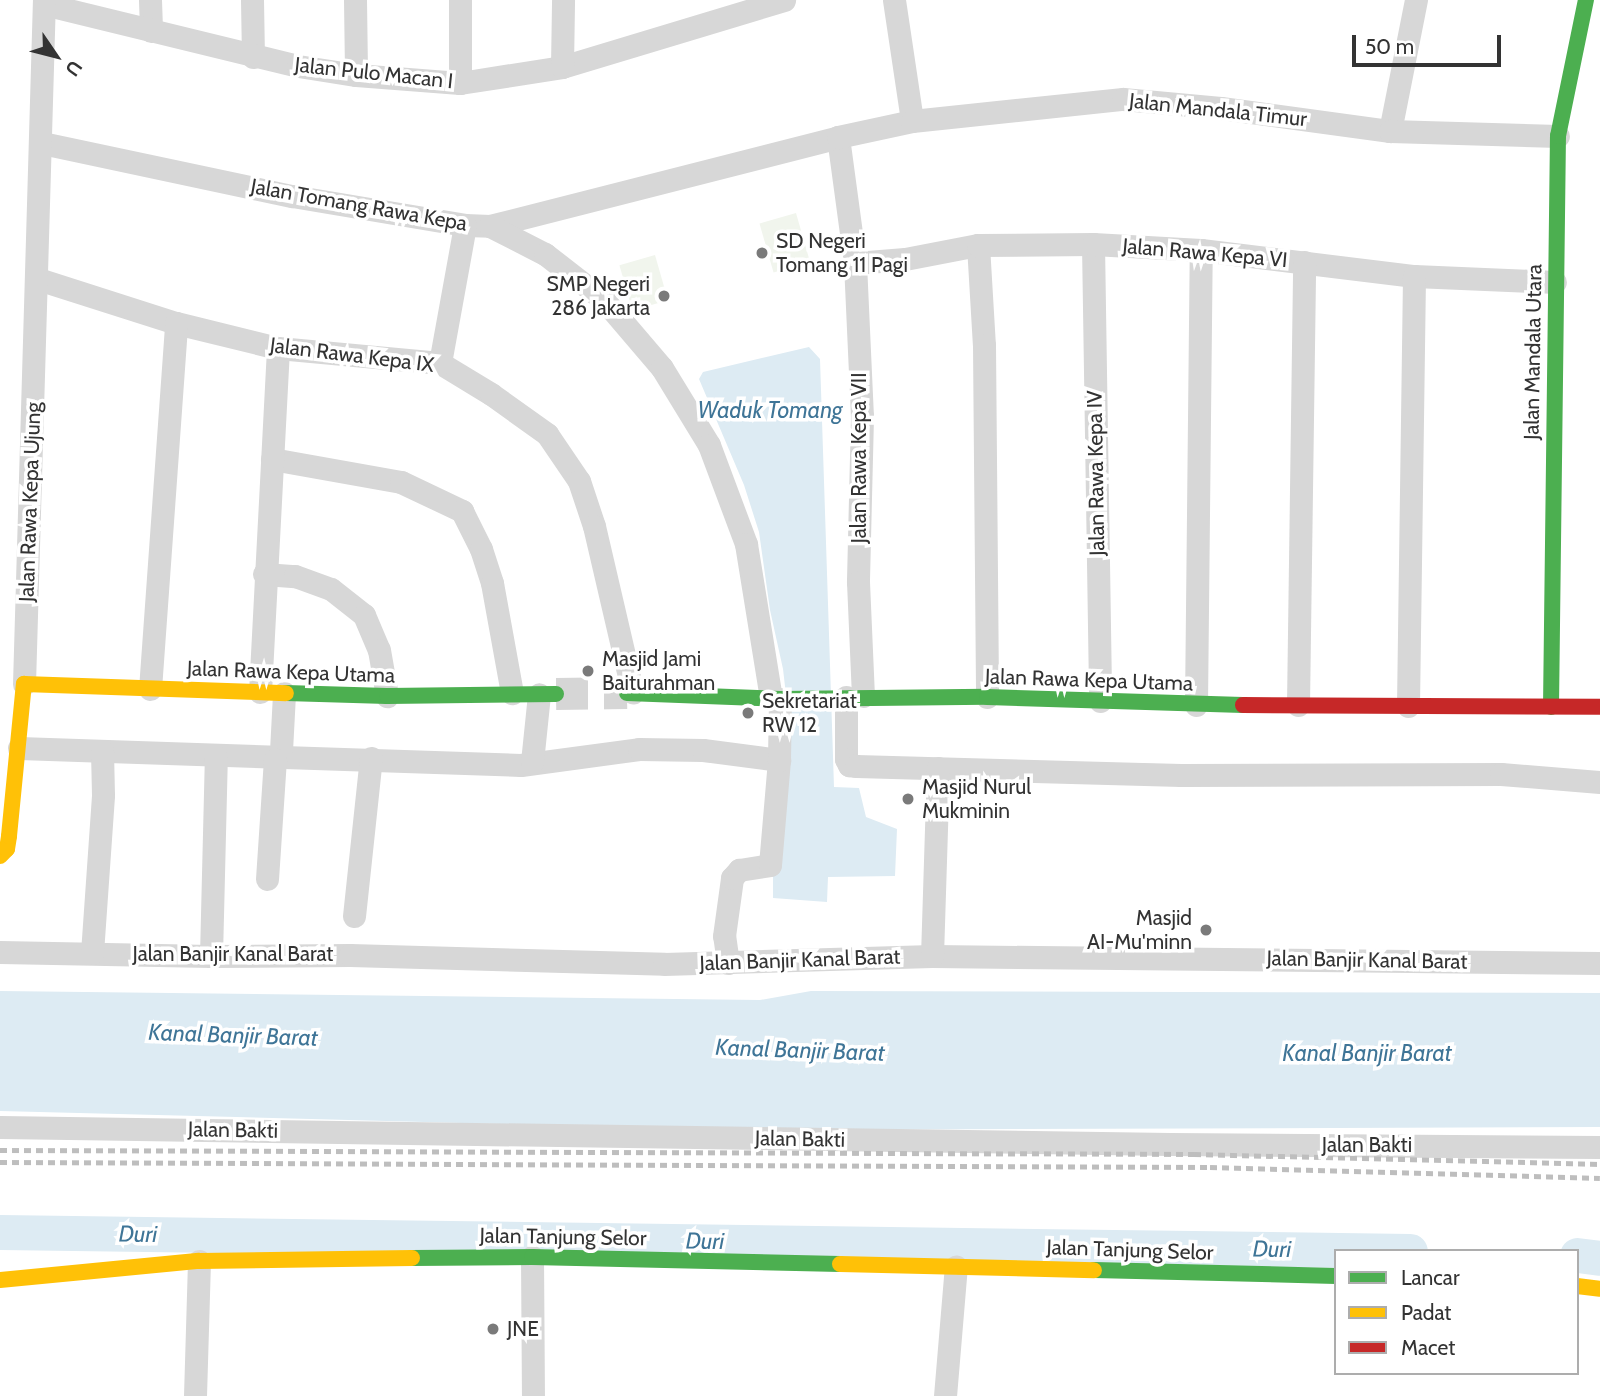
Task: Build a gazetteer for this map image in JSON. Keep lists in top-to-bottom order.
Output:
{
  "streets": {
    "street": [
      "Jalan Pulo Macan I",
      "Jalan Mandala Timur",
      "Jalan Tomang Rawa Kepa",
      "Jalan Rawa Kepa VI",
      "Jalan Mandala Utara",
      "Jalan Rawa Kepa IX",
      "Jalan Rawa Kepa VII",
      "Jalan Rawa Kepa IV",
      "Jalan Rawa Kepa Ujung",
      "Jalan Rawa Kepa Utama",
      "Jalan Banjir Kanal Barat",
      "Jalan Bakti",
      "Jalan Tanjung Selor"
    ]
  },
  "crossings": [
    ["Jalan Pulo Macan I", "Jalan Rawa Kepa Ujung"],
    ["Jalan Mandala Timur", "Jalan Tomang Rawa Kepa"],
    ["Jalan Mandala Timur", "Jalan Mandala Utara"],
    ["Jalan Mandala Timur", "Jalan Rawa Kepa VII"],
    ["Jalan Tomang Rawa Kepa", "Jalan Rawa Kepa VII"],
    ["Jalan Tomang Rawa Kepa", "Jalan Rawa Kepa Ujung"],
    ["Jalan Rawa Kepa VI", "Jalan Mandala Utara"],
    ["Jalan Rawa Kepa VI", "Jalan Rawa Kepa VII"],
    ["Jalan Rawa Kepa VI", "Jalan Rawa Kepa IV"],
    ["Jalan Mandala Utara", "Jalan Rawa Kepa Utama"],
    ["Jalan Rawa Kepa IX", "Jalan Rawa Kepa Ujung"],
    ["Jalan Rawa Kepa IX", "Jalan Rawa Kepa Utama"],
    ["Jalan Rawa Kepa VII", "Jalan Rawa Kepa Utama"],
    ["Jalan Rawa Kepa IV", "Jalan Rawa Kepa Utama"],
    ["Jalan Rawa Kepa Ujung", "Jalan Rawa Kepa Utama"]
  ],
  "water": ["Waduk Tomang", "Kanal Banjir Barat", "Duri"],
  "places": [
    "SD Negeri Tomang 11 Pagi",
    "SMP Negeri 286 Jakarta",
    "Masjid Jami Baiturahman",
    "Sekretariat RW 12",
    "Masjid Nurul Mukminin",
    "Masjid AI-Mu'minn",
    "JNE"
  ],
  "legend": ["Lancar", "Padat", "Macet"],
  "scale_bar": "50 m",
  "north": "bottom right"
}
